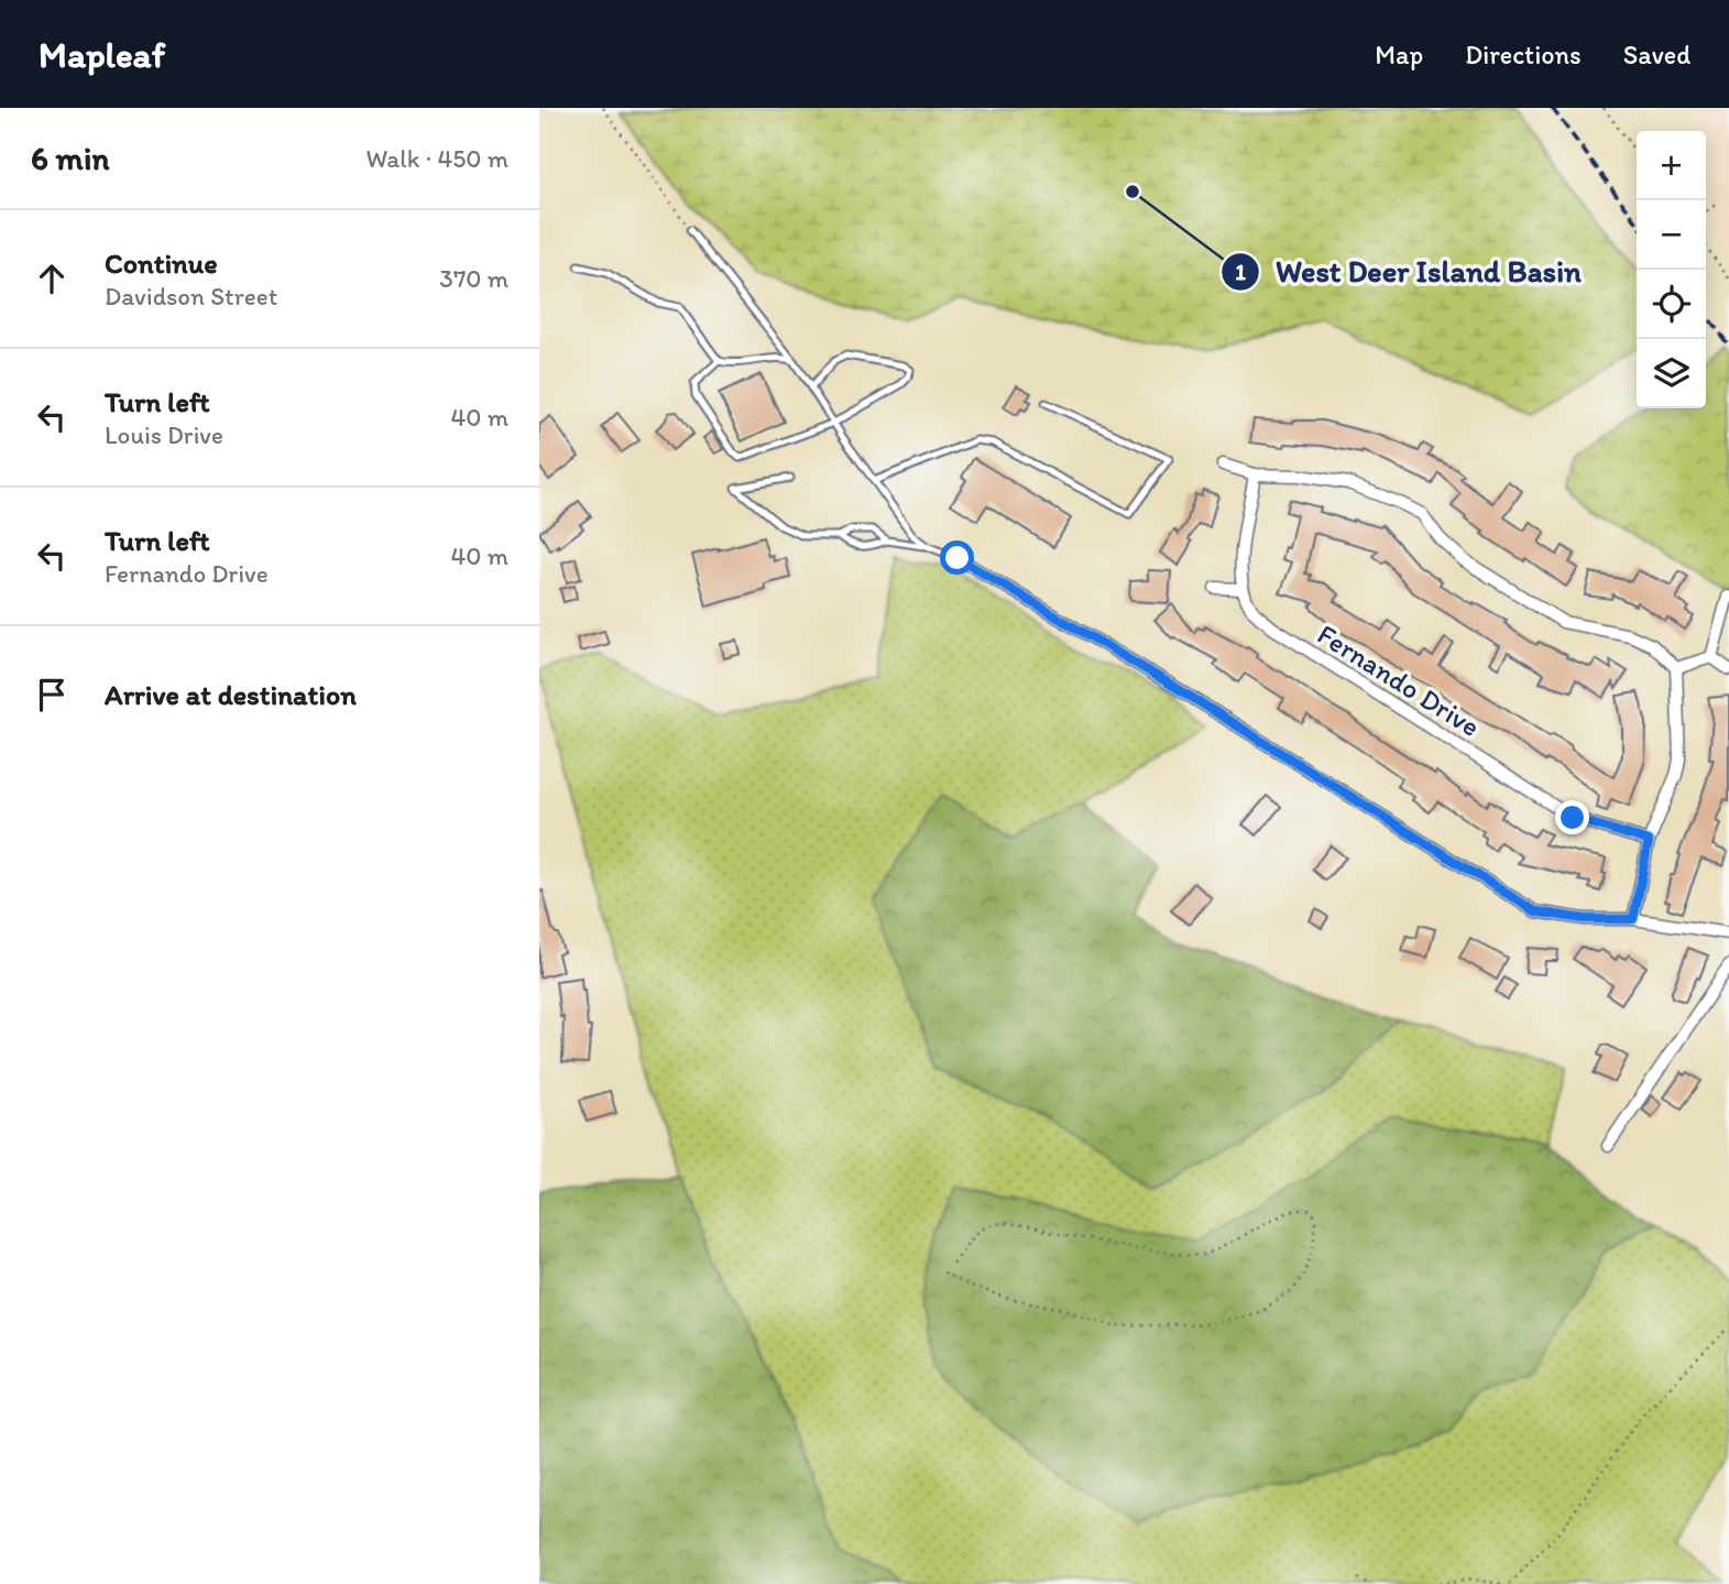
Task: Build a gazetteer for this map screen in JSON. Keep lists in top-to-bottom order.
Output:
{
  "streets": {
    "street": ["Fernando Drive"]
  },
  "places": ["West Deer Island Basin"],
  "page": {
    "header": "Mapleaf",
    "nav": ["Map", "Directions", "Saved"],
    "heading": ["6 min", "Walk · 450 m"],
    "map_buttons": ["+", "−"],
    "list": [
      ["Continue", "Davidson Street", "370 m"],
      ["Turn left", "Louis Drive", "40 m"],
      ["Turn left", "Fernando Drive", "40 m"],
      "Arrive at destination"
    ]
  }
}
